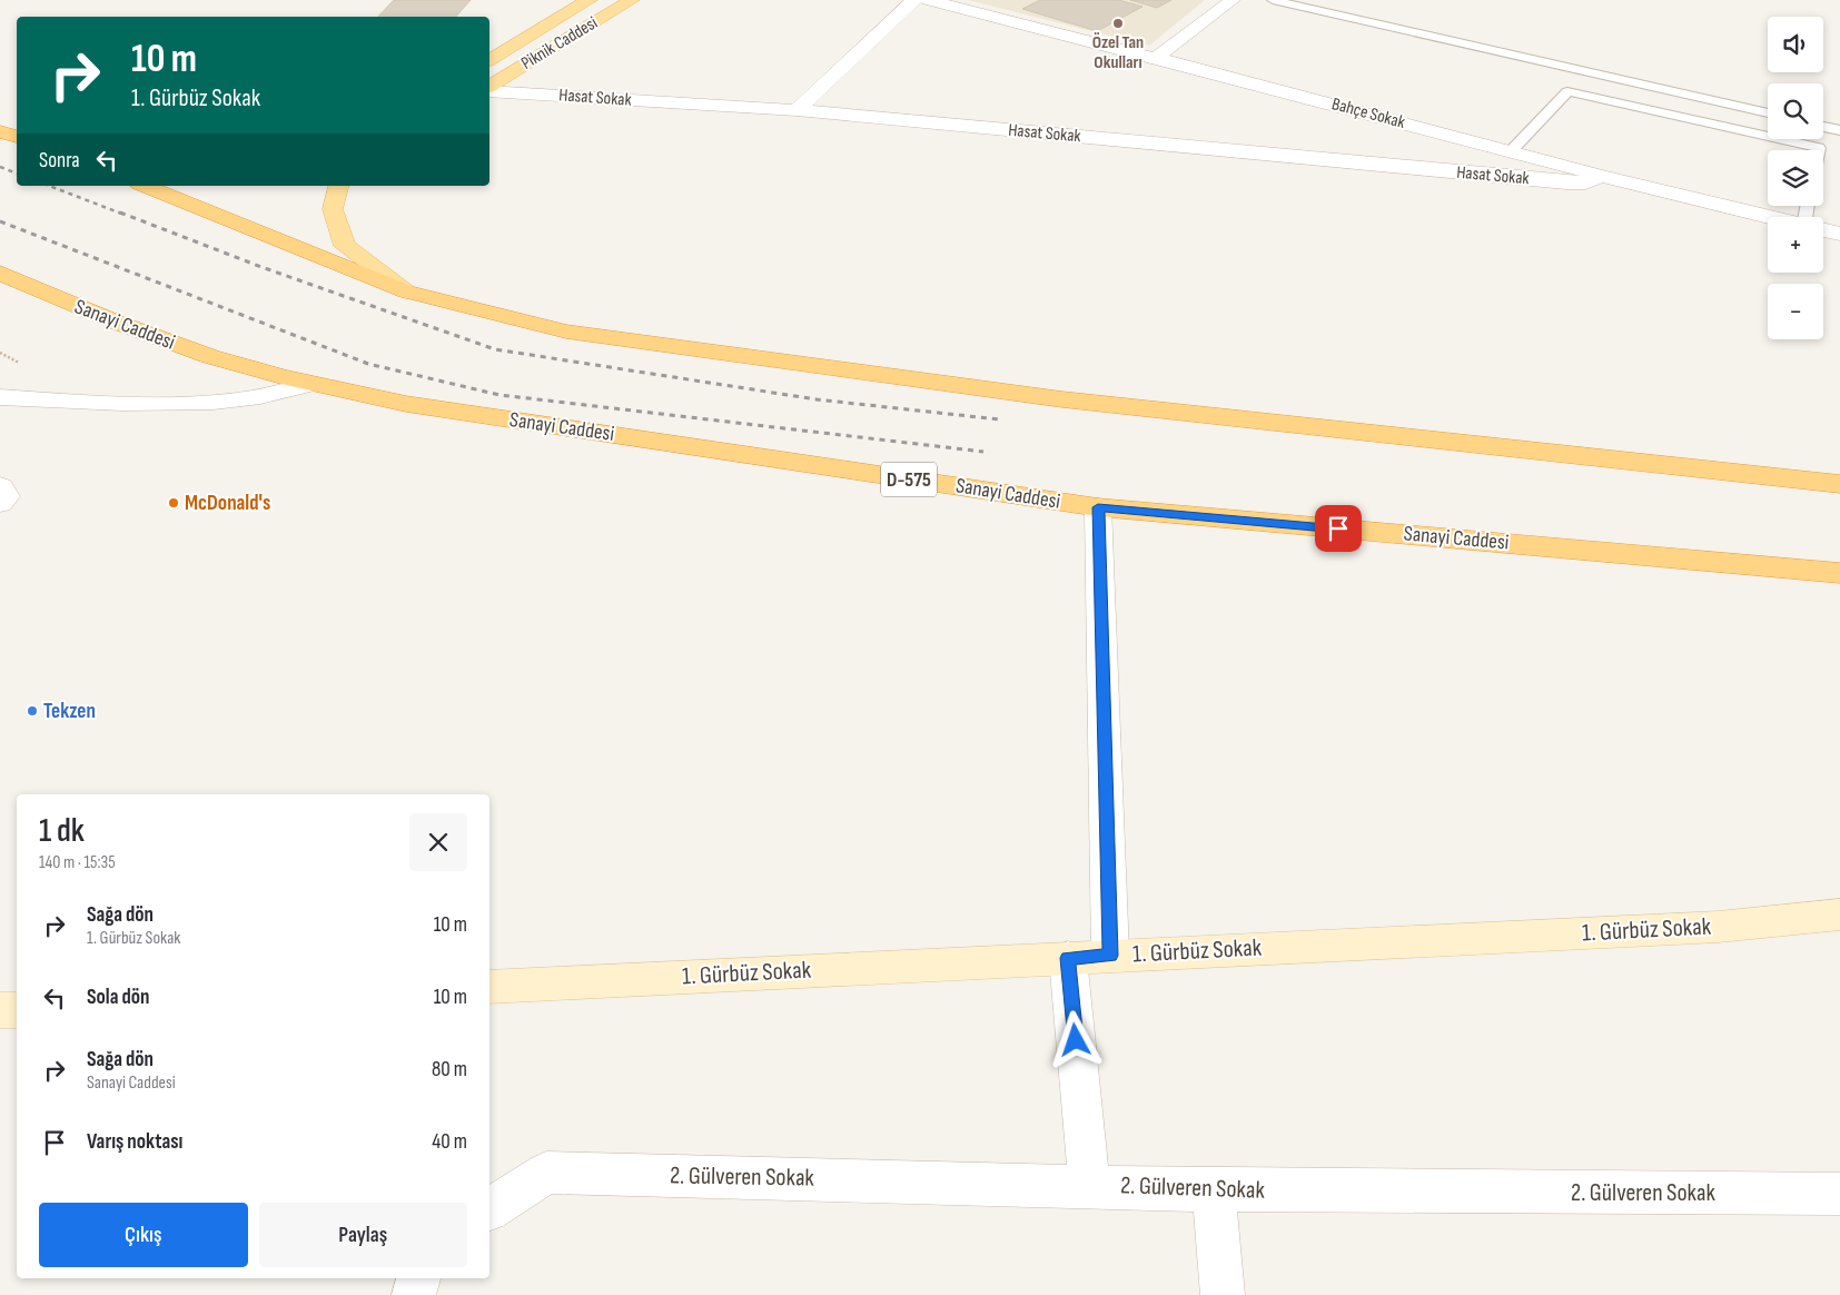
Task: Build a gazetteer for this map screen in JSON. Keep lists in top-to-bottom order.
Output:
{
  "streets": {
    "highway": ["Sanayi Caddesi", "D-575"],
    "main road": ["Piknik Caddesi", "1. Gürbüz Sokak"],
    "street": ["Hasat Sokak", "Bahçe Sokak", "2. Gülveren Sokak"]
  },
  "crossings": [
    ["Hasat Sokak", "Bahçe Sokak"]
  ],
  "places": ["Özel Tan Okulları", "McDonald's", "Tekzen"],
  "page": {
    "map_buttons": ["+", "−"],
    "turn": ["10 m", "1. Gürbüz Sokak"],
    "then": "Sonra",
    "heading": ["1 dk", "140 m · 15:35"],
    "list": [
      {
        "name": "Sağa dön",
        "note": "1. Gürbüz Sokak",
        "value": "10 m"
      },
      {
        "name": "Sola dön",
        "value": "10 m"
      },
      {
        "name": "Sağa dön",
        "note": "Sanayi Caddesi",
        "value": "80 m"
      },
      {
        "name": "Varış noktası",
        "value": "40 m"
      }
    ],
    "buttons": ["Çıkış", "Paylaş"]
  }
}
